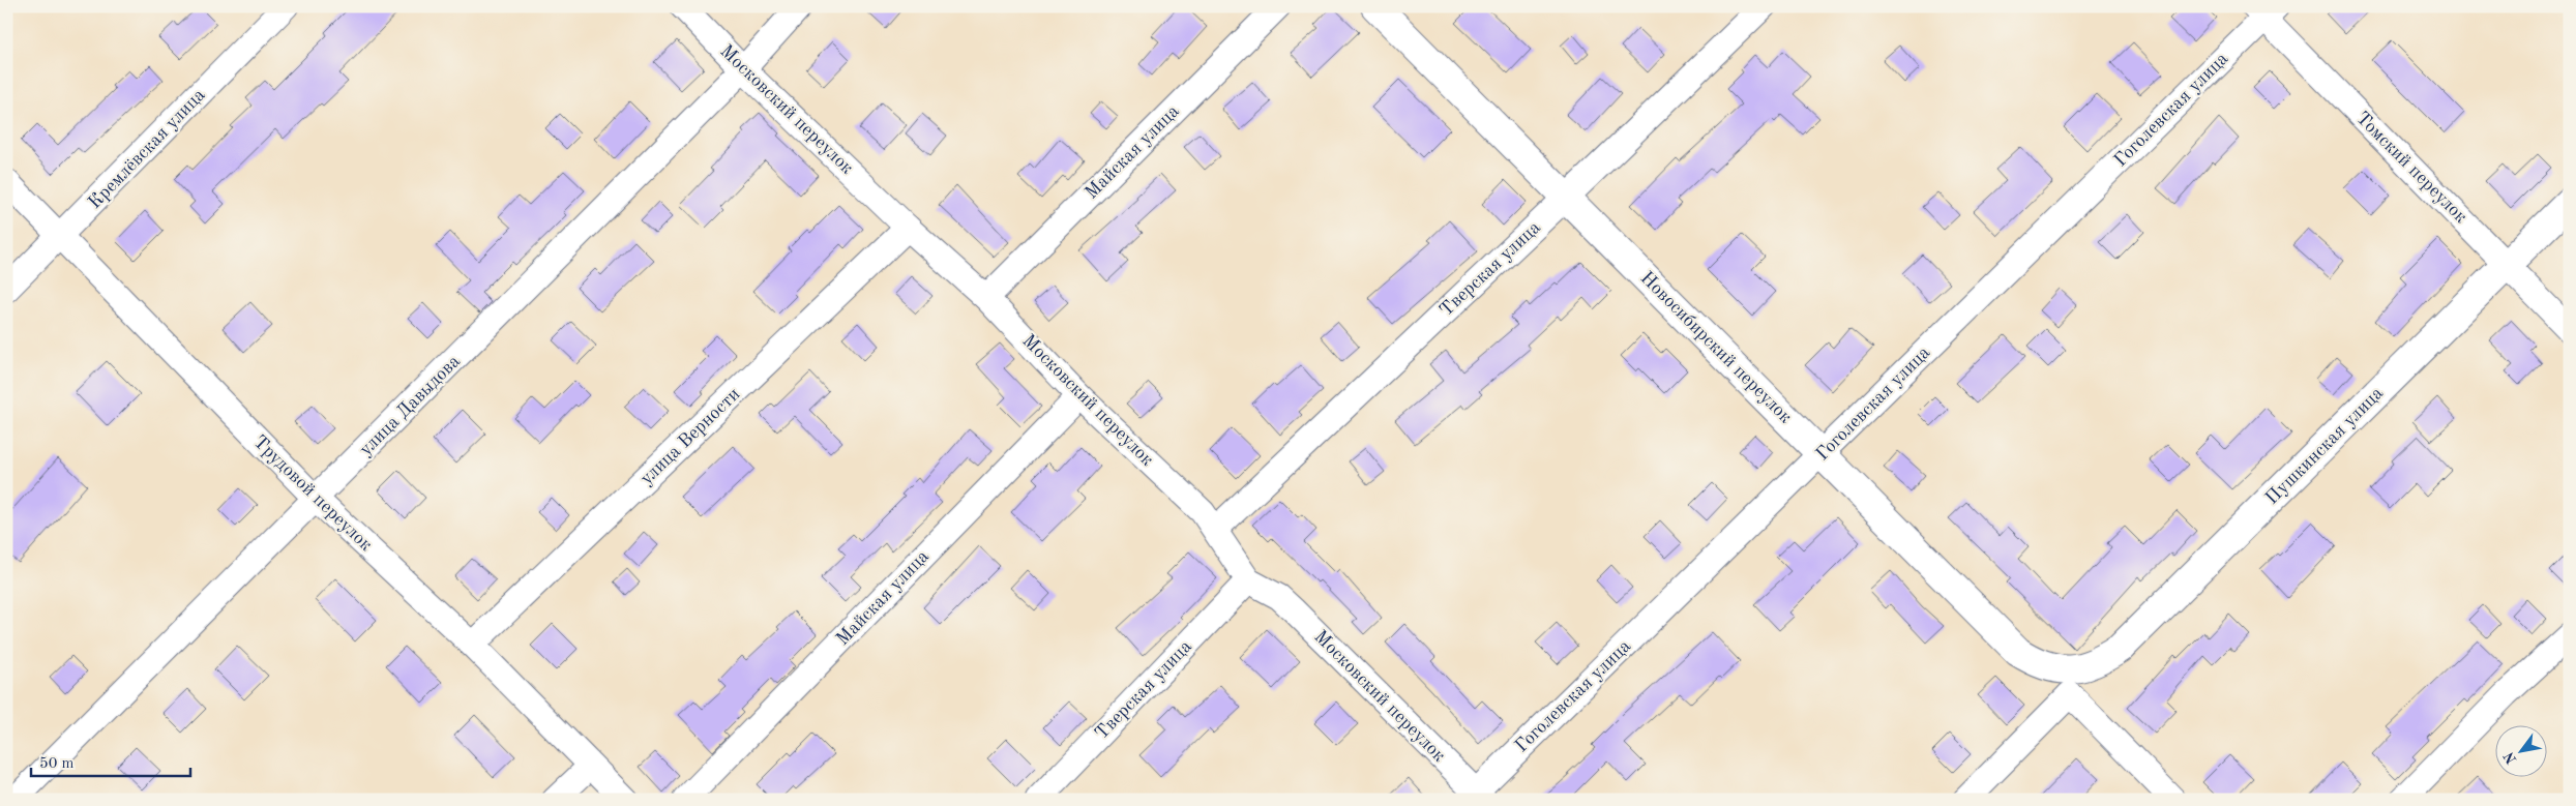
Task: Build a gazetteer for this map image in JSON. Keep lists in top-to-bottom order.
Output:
{
  "streets": {
    "street": [
      "Московский переулок",
      "Гоголевская улица",
      "Кремлёвская улица",
      "Майская улица",
      "Томский переулок",
      "Тверская улица",
      "Новосибирский переулок",
      "улица Давыдова",
      "улица Верности",
      "Пушкинская улица",
      "Трудовой переулок"
    ]
  },
  "crossings": [
    ["Московский переулок", "Гоголевская улица"],
    ["Московский переулок", "Майская улица"],
    ["Московский переулок", "Тверская улица"],
    ["Московский переулок", "улица Давыдова"],
    ["Московский переулок", "улица Верности"],
    ["Гоголевская улица", "Томский переулок"],
    ["Гоголевская улица", "Новосибирский переулок"],
    ["Кремлёвская улица", "Трудовой переулок"],
    ["Томский переулок", "Пушкинская улица"],
    ["Тверская улица", "Новосибирский переулок"],
    ["Новосибирский переулок", "Пушкинская улица"],
    ["улица Давыдова", "Трудовой переулок"],
    ["улица Верности", "Трудовой переулок"]
  ],
  "scale_bar": "50 m",
  "north": "bottom left"
}
